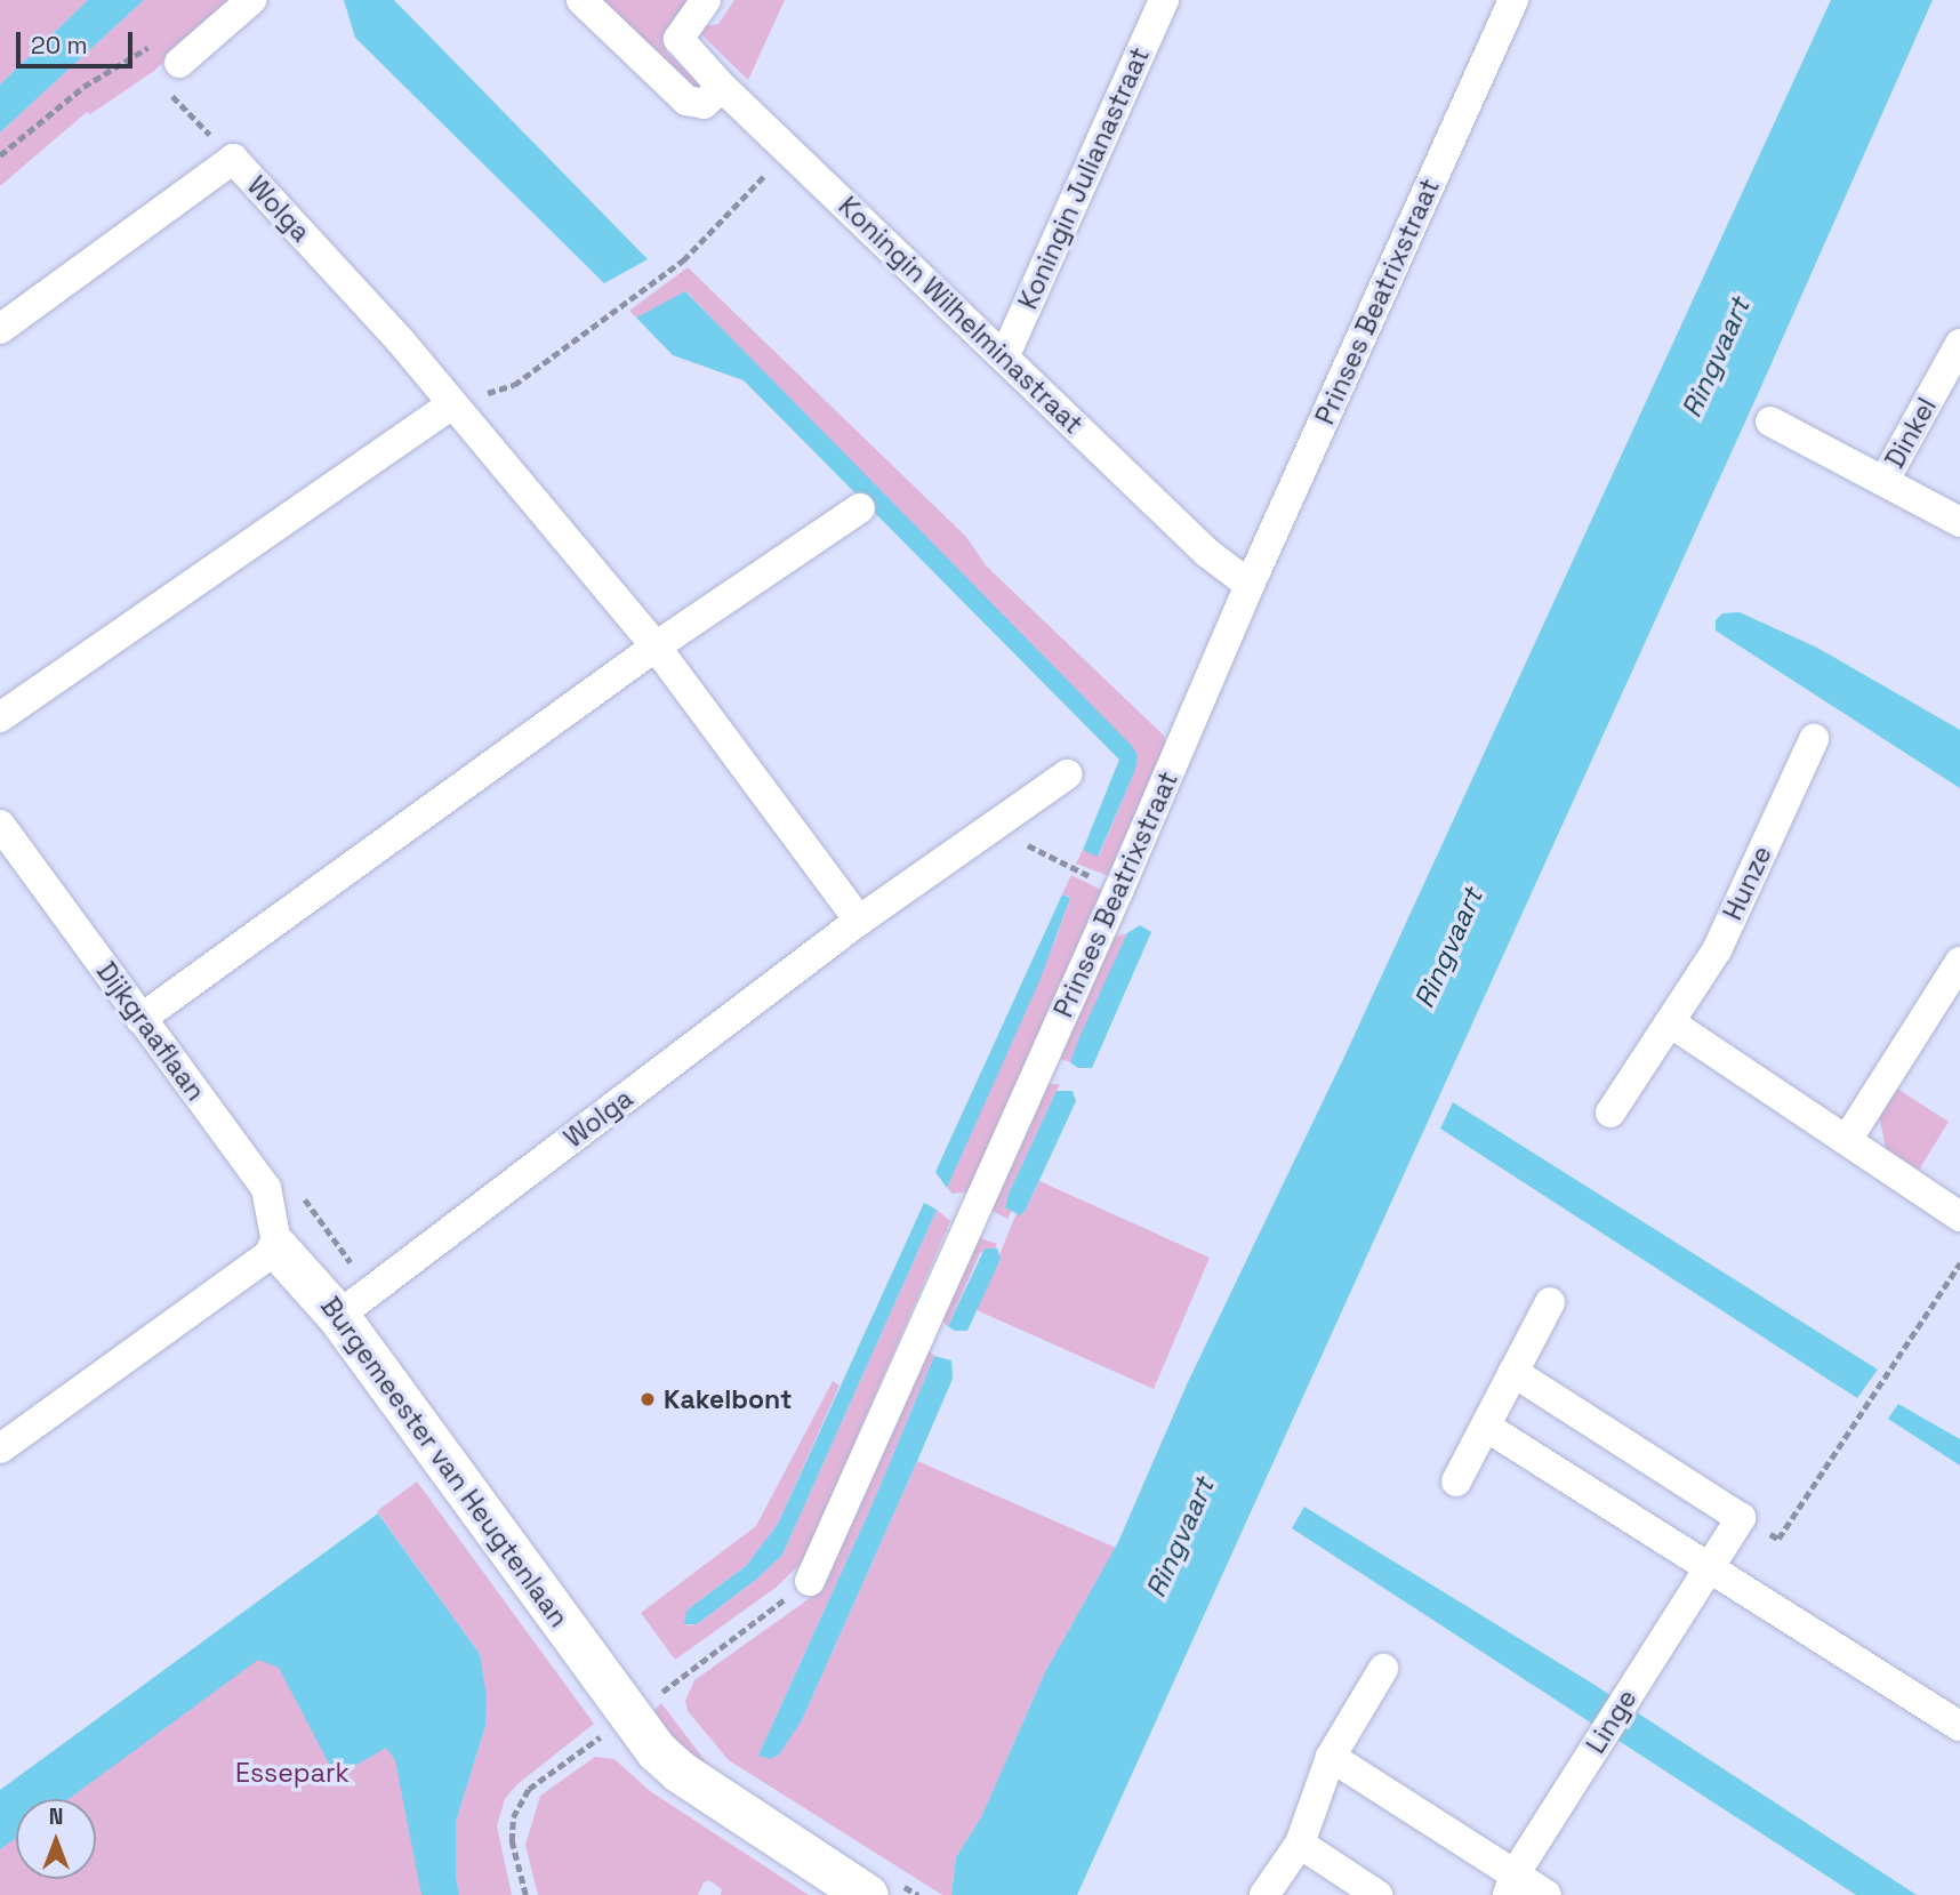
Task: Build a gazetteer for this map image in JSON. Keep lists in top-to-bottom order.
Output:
{
  "streets": {
    "street": [
      "Koningin Julianastraat",
      "Wolga",
      "Prinses Beatrixstraat",
      "Koningin Wilhelminastraat",
      "Dinkel",
      "Hunze",
      "Dijkgraaflaan",
      "Burgemeester van Heugtenlaan",
      "Linge"
    ]
  },
  "crossings": [
    ["Koningin Julianastraat", "Koningin Wilhelminastraat"],
    ["Wolga", "Burgemeester van Heugtenlaan"],
    ["Prinses Beatrixstraat", "Koningin Wilhelminastraat"],
    ["Dijkgraaflaan", "Burgemeester van Heugtenlaan"]
  ],
  "water": ["Ringvaart"],
  "parks": ["Essepark"],
  "places": ["Kakelbont"],
  "scale_bar": "20 m",
  "north": "top"
}
